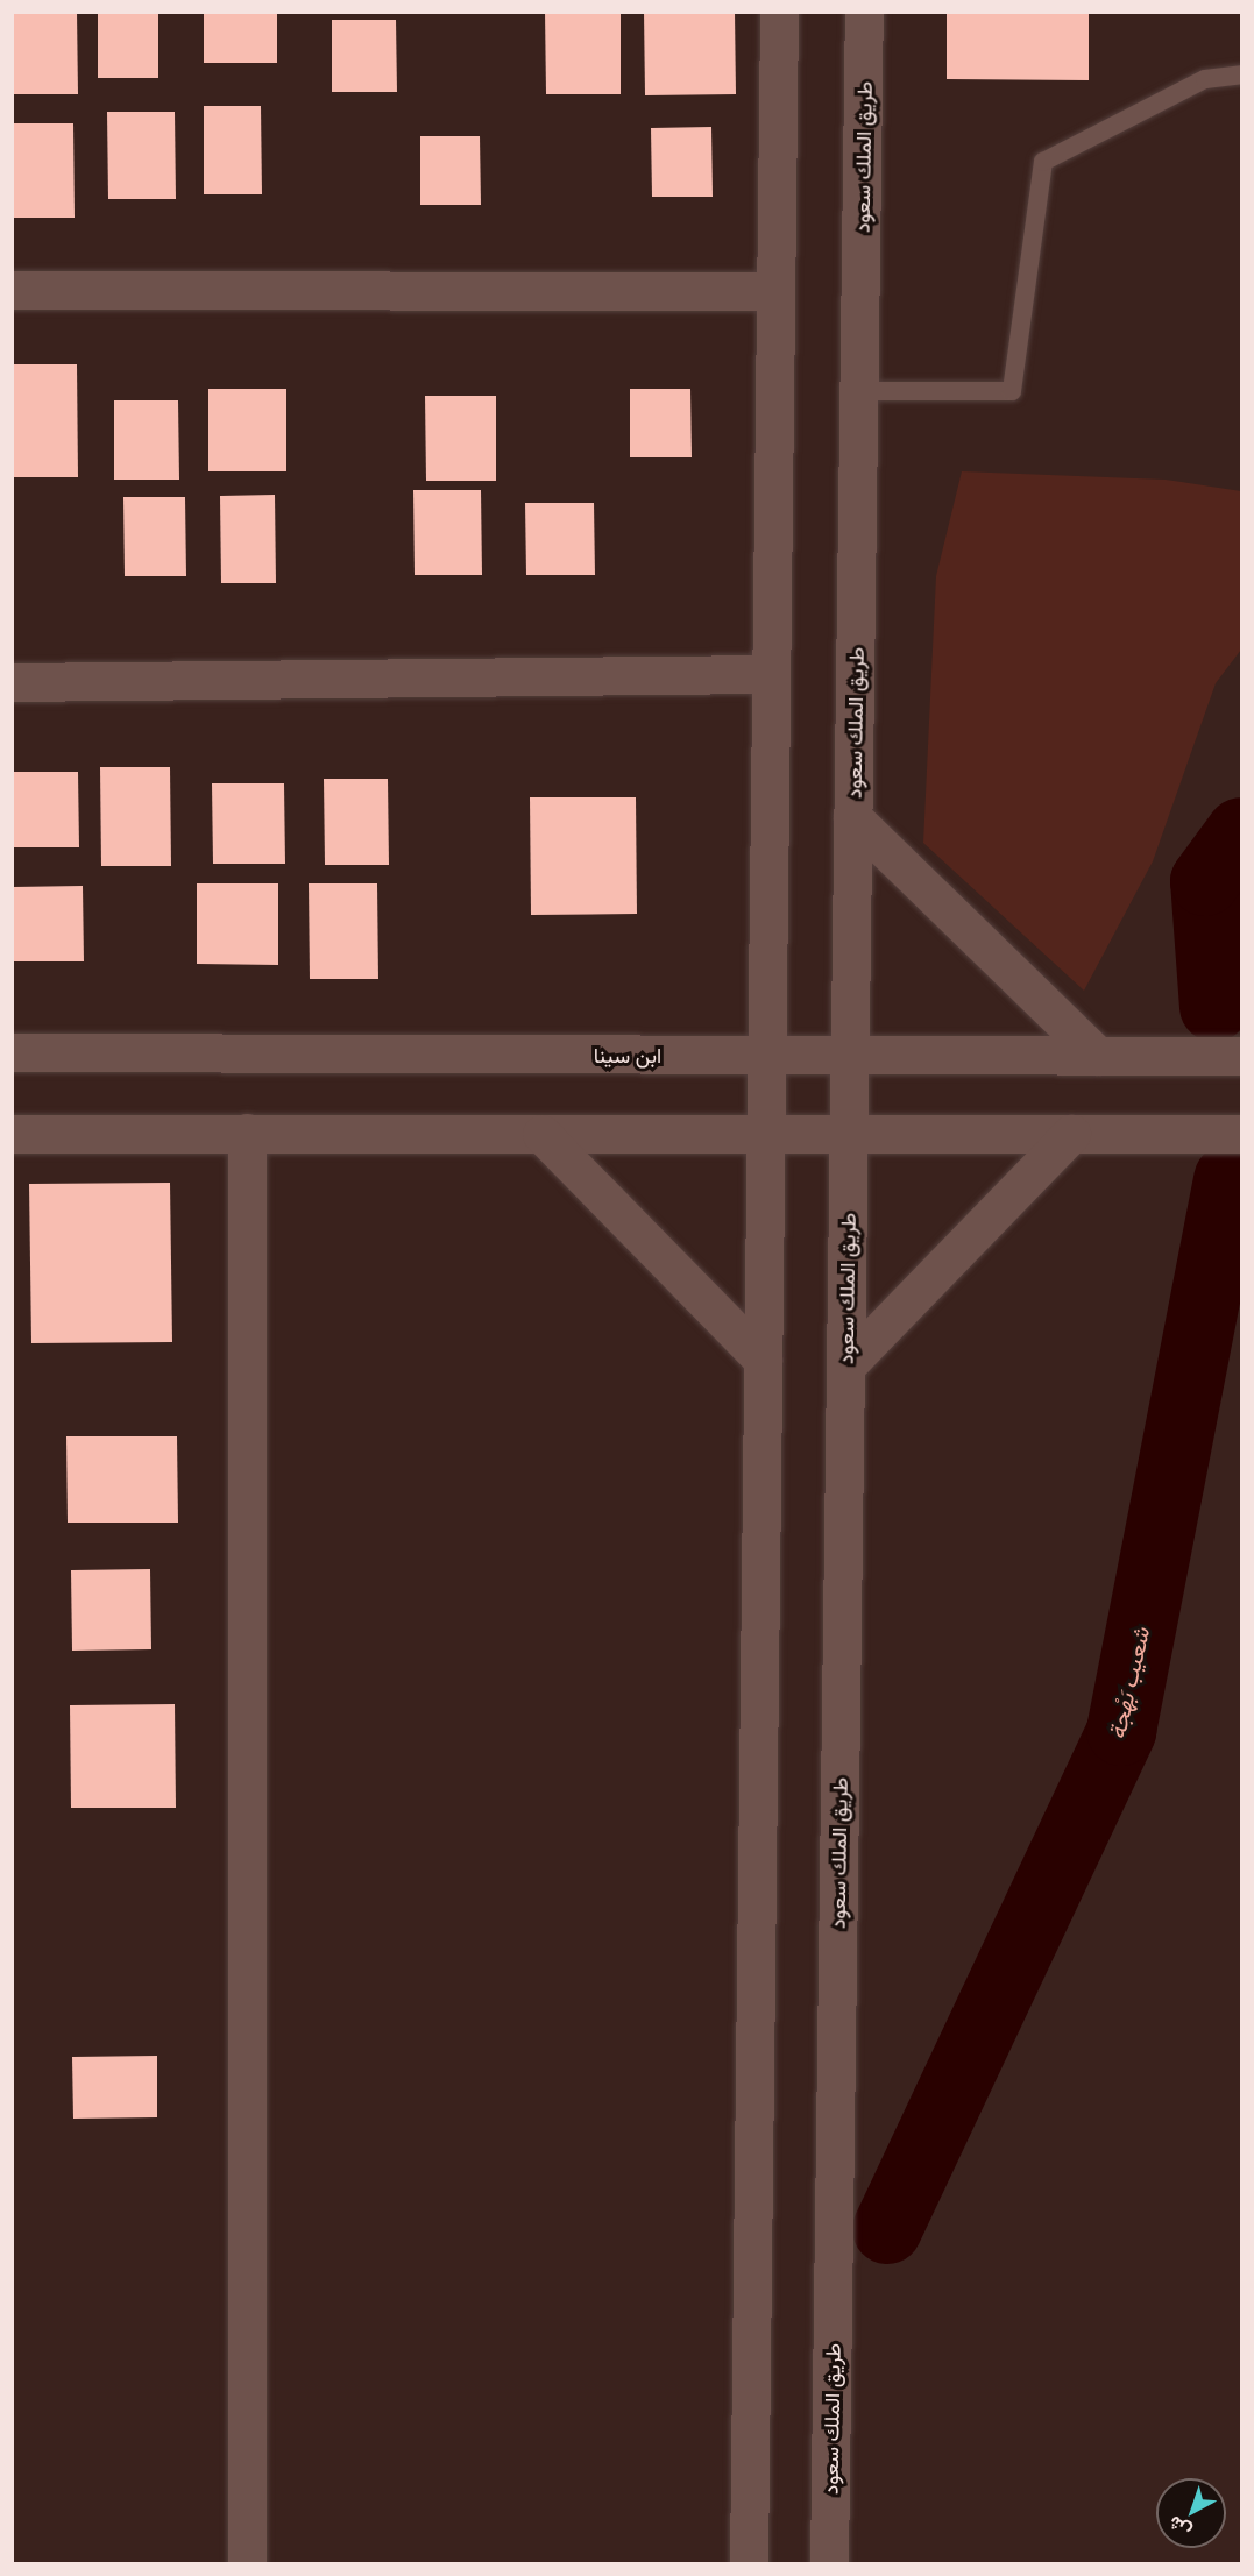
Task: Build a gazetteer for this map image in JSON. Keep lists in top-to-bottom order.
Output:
{
  "streets": {
    "street": ["طريق الملك سعود", "ابن سينا"]
  },
  "crossings": [
    ["طريق الملك سعود", "ابن سينا"]
  ],
  "water": ["شعيب بَهْجة"],
  "north": "bottom left"
}
